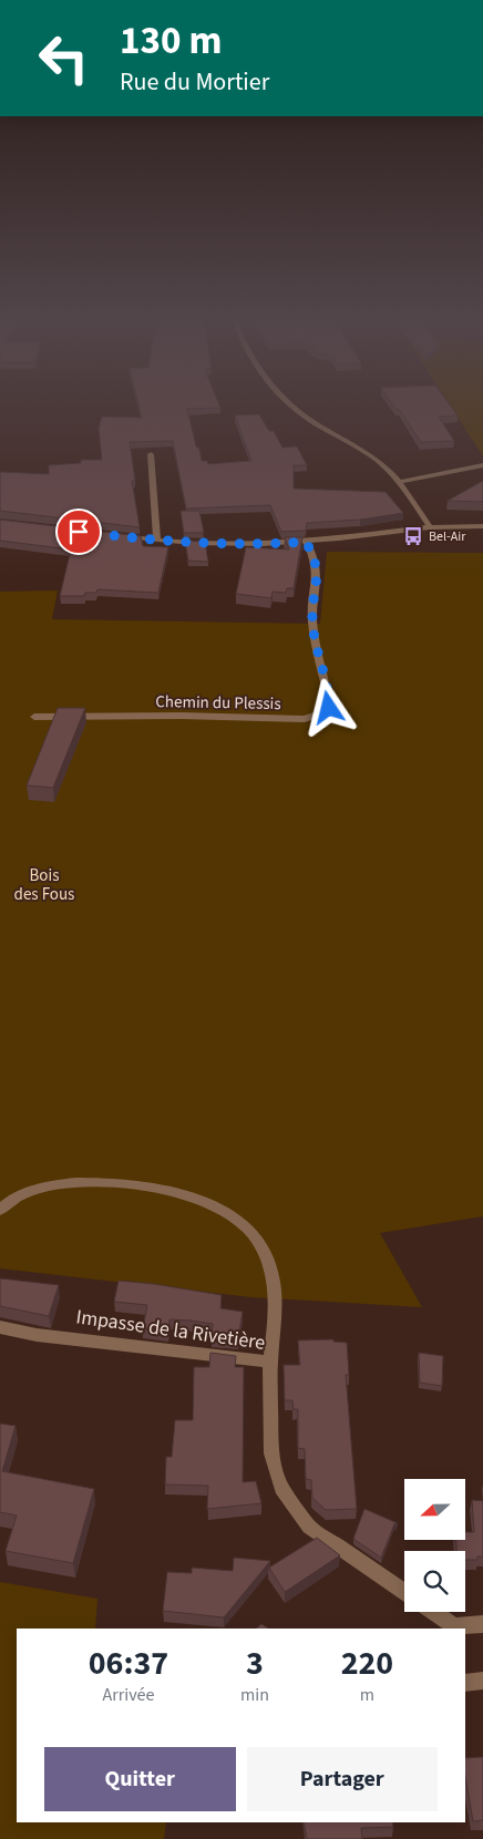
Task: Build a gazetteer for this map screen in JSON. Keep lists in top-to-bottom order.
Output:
{
  "streets": {
    "street": ["Chemin du Plessis", "Impasse de la Rivetière"]
  },
  "parks": ["Bois des Fous"],
  "places": {
    "bus stop": ["Bel-Air"]
  },
  "north": "left",
  "page": {
    "turn": ["130 m", "Rue du Mortier"],
    "eta": [
      "06:37",
      "Arrivée",
      "3",
      "min",
      "220",
      "m"
    ],
    "buttons": ["Quitter", "Partager"]
  }
}
